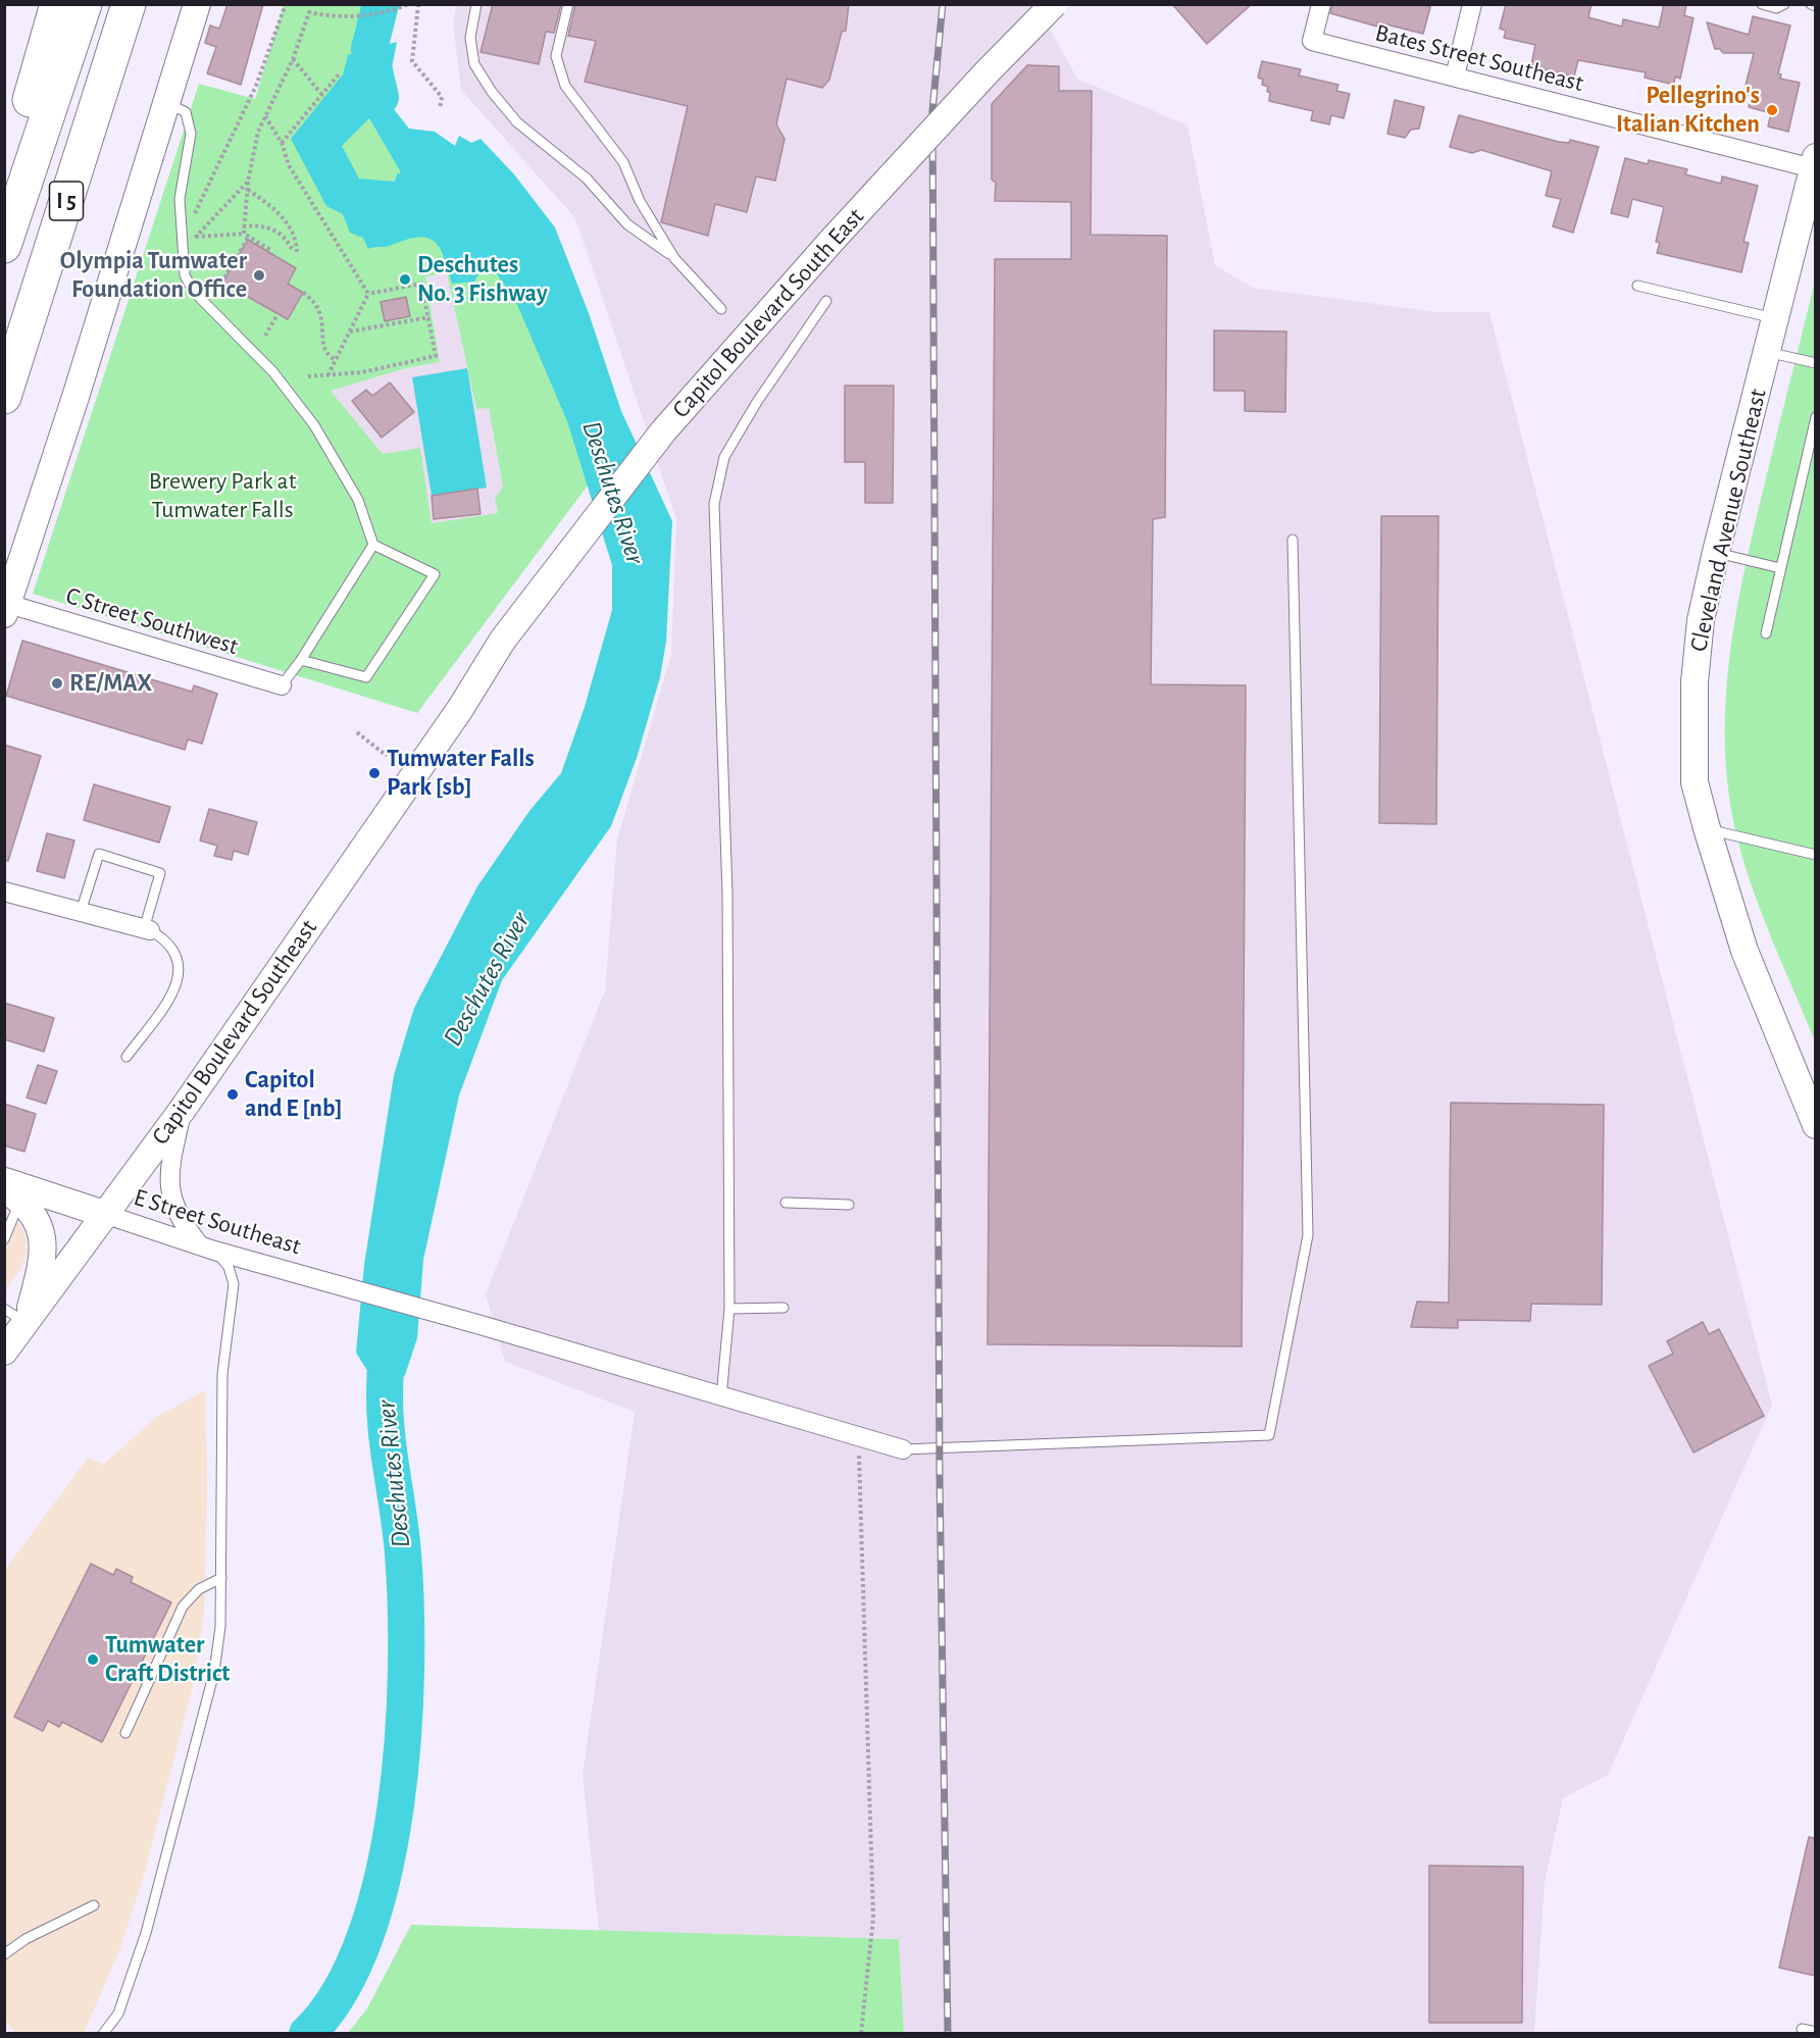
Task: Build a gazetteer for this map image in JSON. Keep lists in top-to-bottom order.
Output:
{
  "streets": {
    "highway": ["I 5"],
    "main road": ["Capitol Boulevard South East", "Cleveland Avenue Southeast", "Capitol Boulevard Southeast"],
    "street": ["Bates Street Southeast", "C Street Southwest", "E Street Southeast"]
  },
  "crossings": [
    ["Bates Street Southeast", "Cleveland Avenue Southeast"],
    ["Capitol Boulevard South East", "Capitol Boulevard Southeast"],
    ["Capitol Boulevard Southeast", "E Street Southeast"]
  ],
  "water": ["Deschutes River"],
  "parks": ["Brewery Park at Tumwater Falls"],
  "places": [
    "Pellegrino's Italian Kitchen",
    "Olympia Tumwater Foundation Office",
    "Deschutes No. 3 Fishway",
    "RE/MAX",
    "Tumwater Falls Park [sb]",
    "Capitol and E [nb]",
    "Tumwater Craft District"
  ]
}
